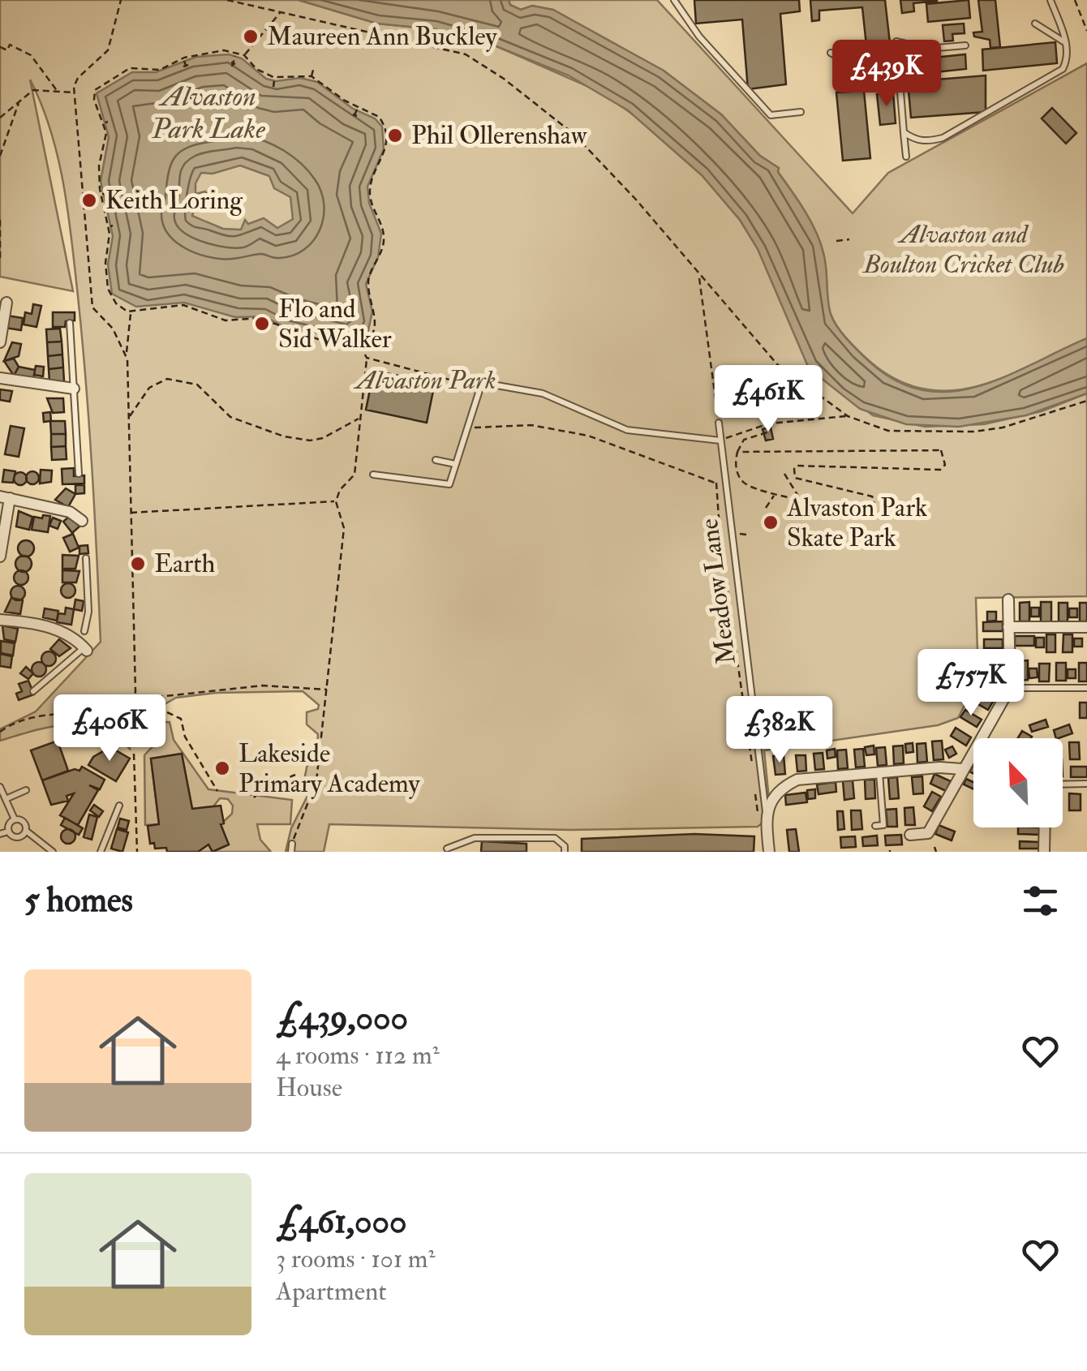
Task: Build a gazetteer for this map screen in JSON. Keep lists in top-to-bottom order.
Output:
{
  "streets": {
    "street": ["Meadow Lane"]
  },
  "water": ["Alvaston Park Lake"],
  "parks": ["Alvaston and Boulton Cricket Club", "Alvaston Park"],
  "places": [
    "Maureen Ann Buckley",
    "Phil Ollerenshaw",
    "Keith Loring",
    "Flo and Sid Walker",
    "Alvaston Park Skate Park",
    "Earth",
    "Lakeside Primary Academy"
  ],
  "north": "top left",
  "page": {
    "price": [
      "£439K",
      "£461K",
      "£757K",
      "£406K",
      "£382K"
    ],
    "heading": "5 homes",
    "list": [
      {
        "name": "£439,000",
        "note": "4 rooms · 112 m² · House"
      },
      {
        "name": "£461,000",
        "note": "3 rooms · 101 m² · Apartment"
      }
    ]
  }
}
